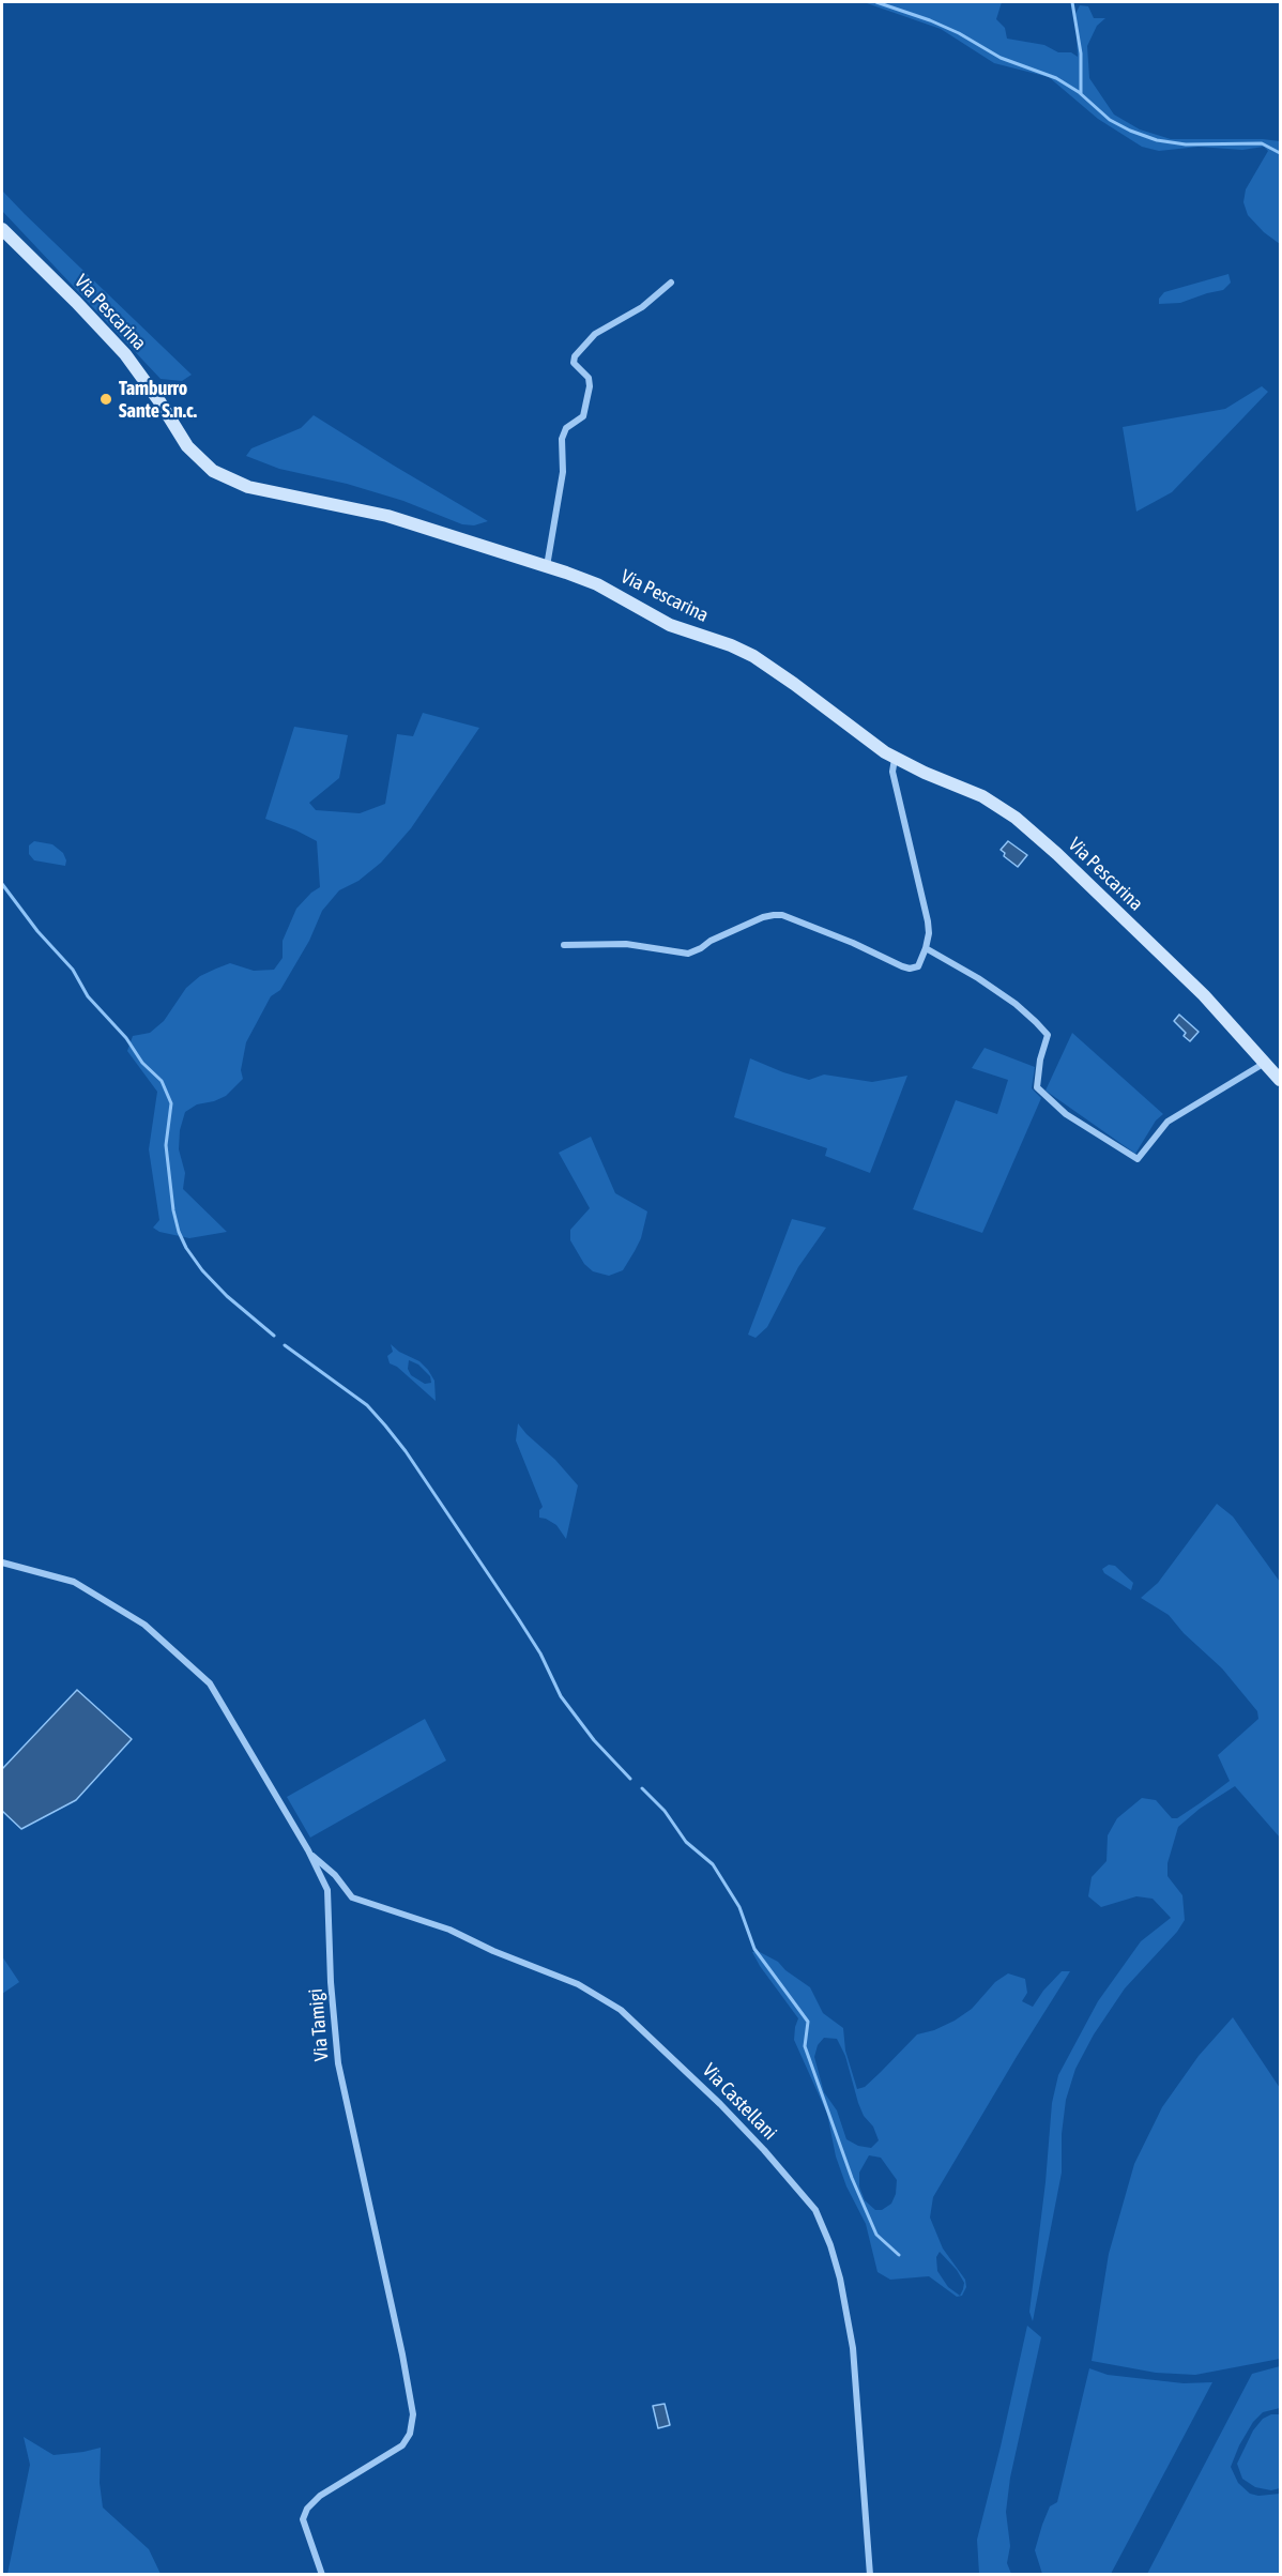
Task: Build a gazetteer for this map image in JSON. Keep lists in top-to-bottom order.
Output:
{
  "streets": {
    "street": ["Via Pescarina", "Via Tamigi", "Via Castellani"]
  },
  "crossings": [
    ["Via Tamigi", "Via Castellani"]
  ],
  "places": ["Tamburro Sante S.n.c."]
}
